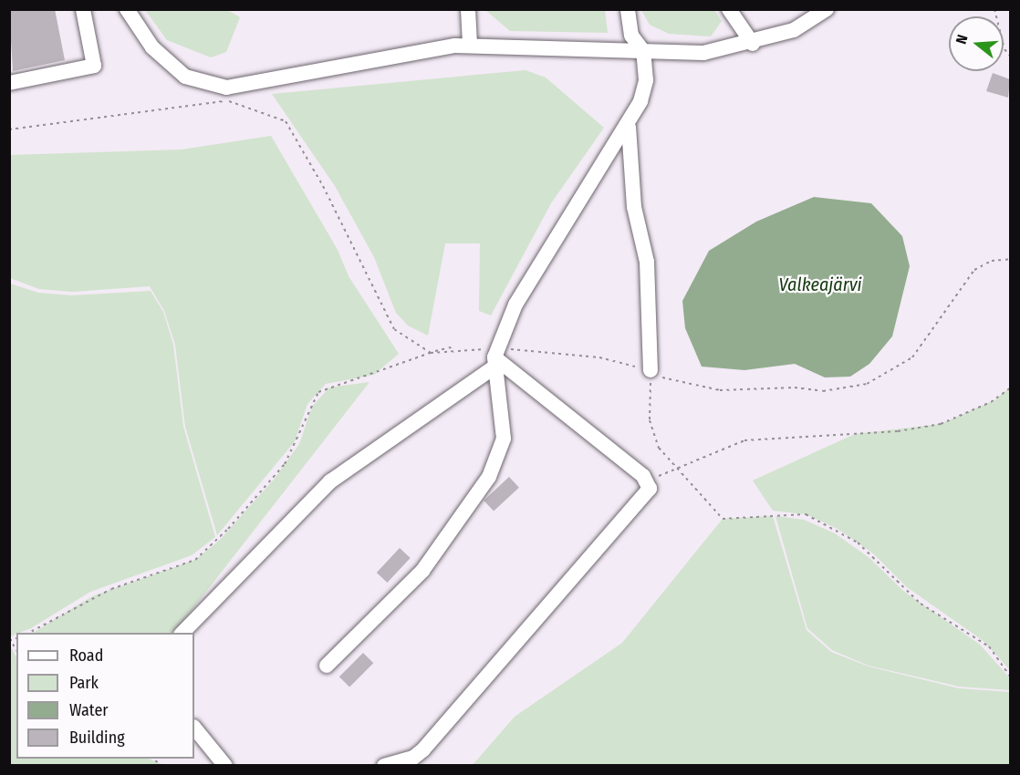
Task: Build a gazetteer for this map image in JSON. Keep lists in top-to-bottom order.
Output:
{
  "water": ["Valkeajärvi"],
  "legend": [
    "Road",
    "Park",
    "Water",
    "Building"
  ],
  "north": "left"
}
